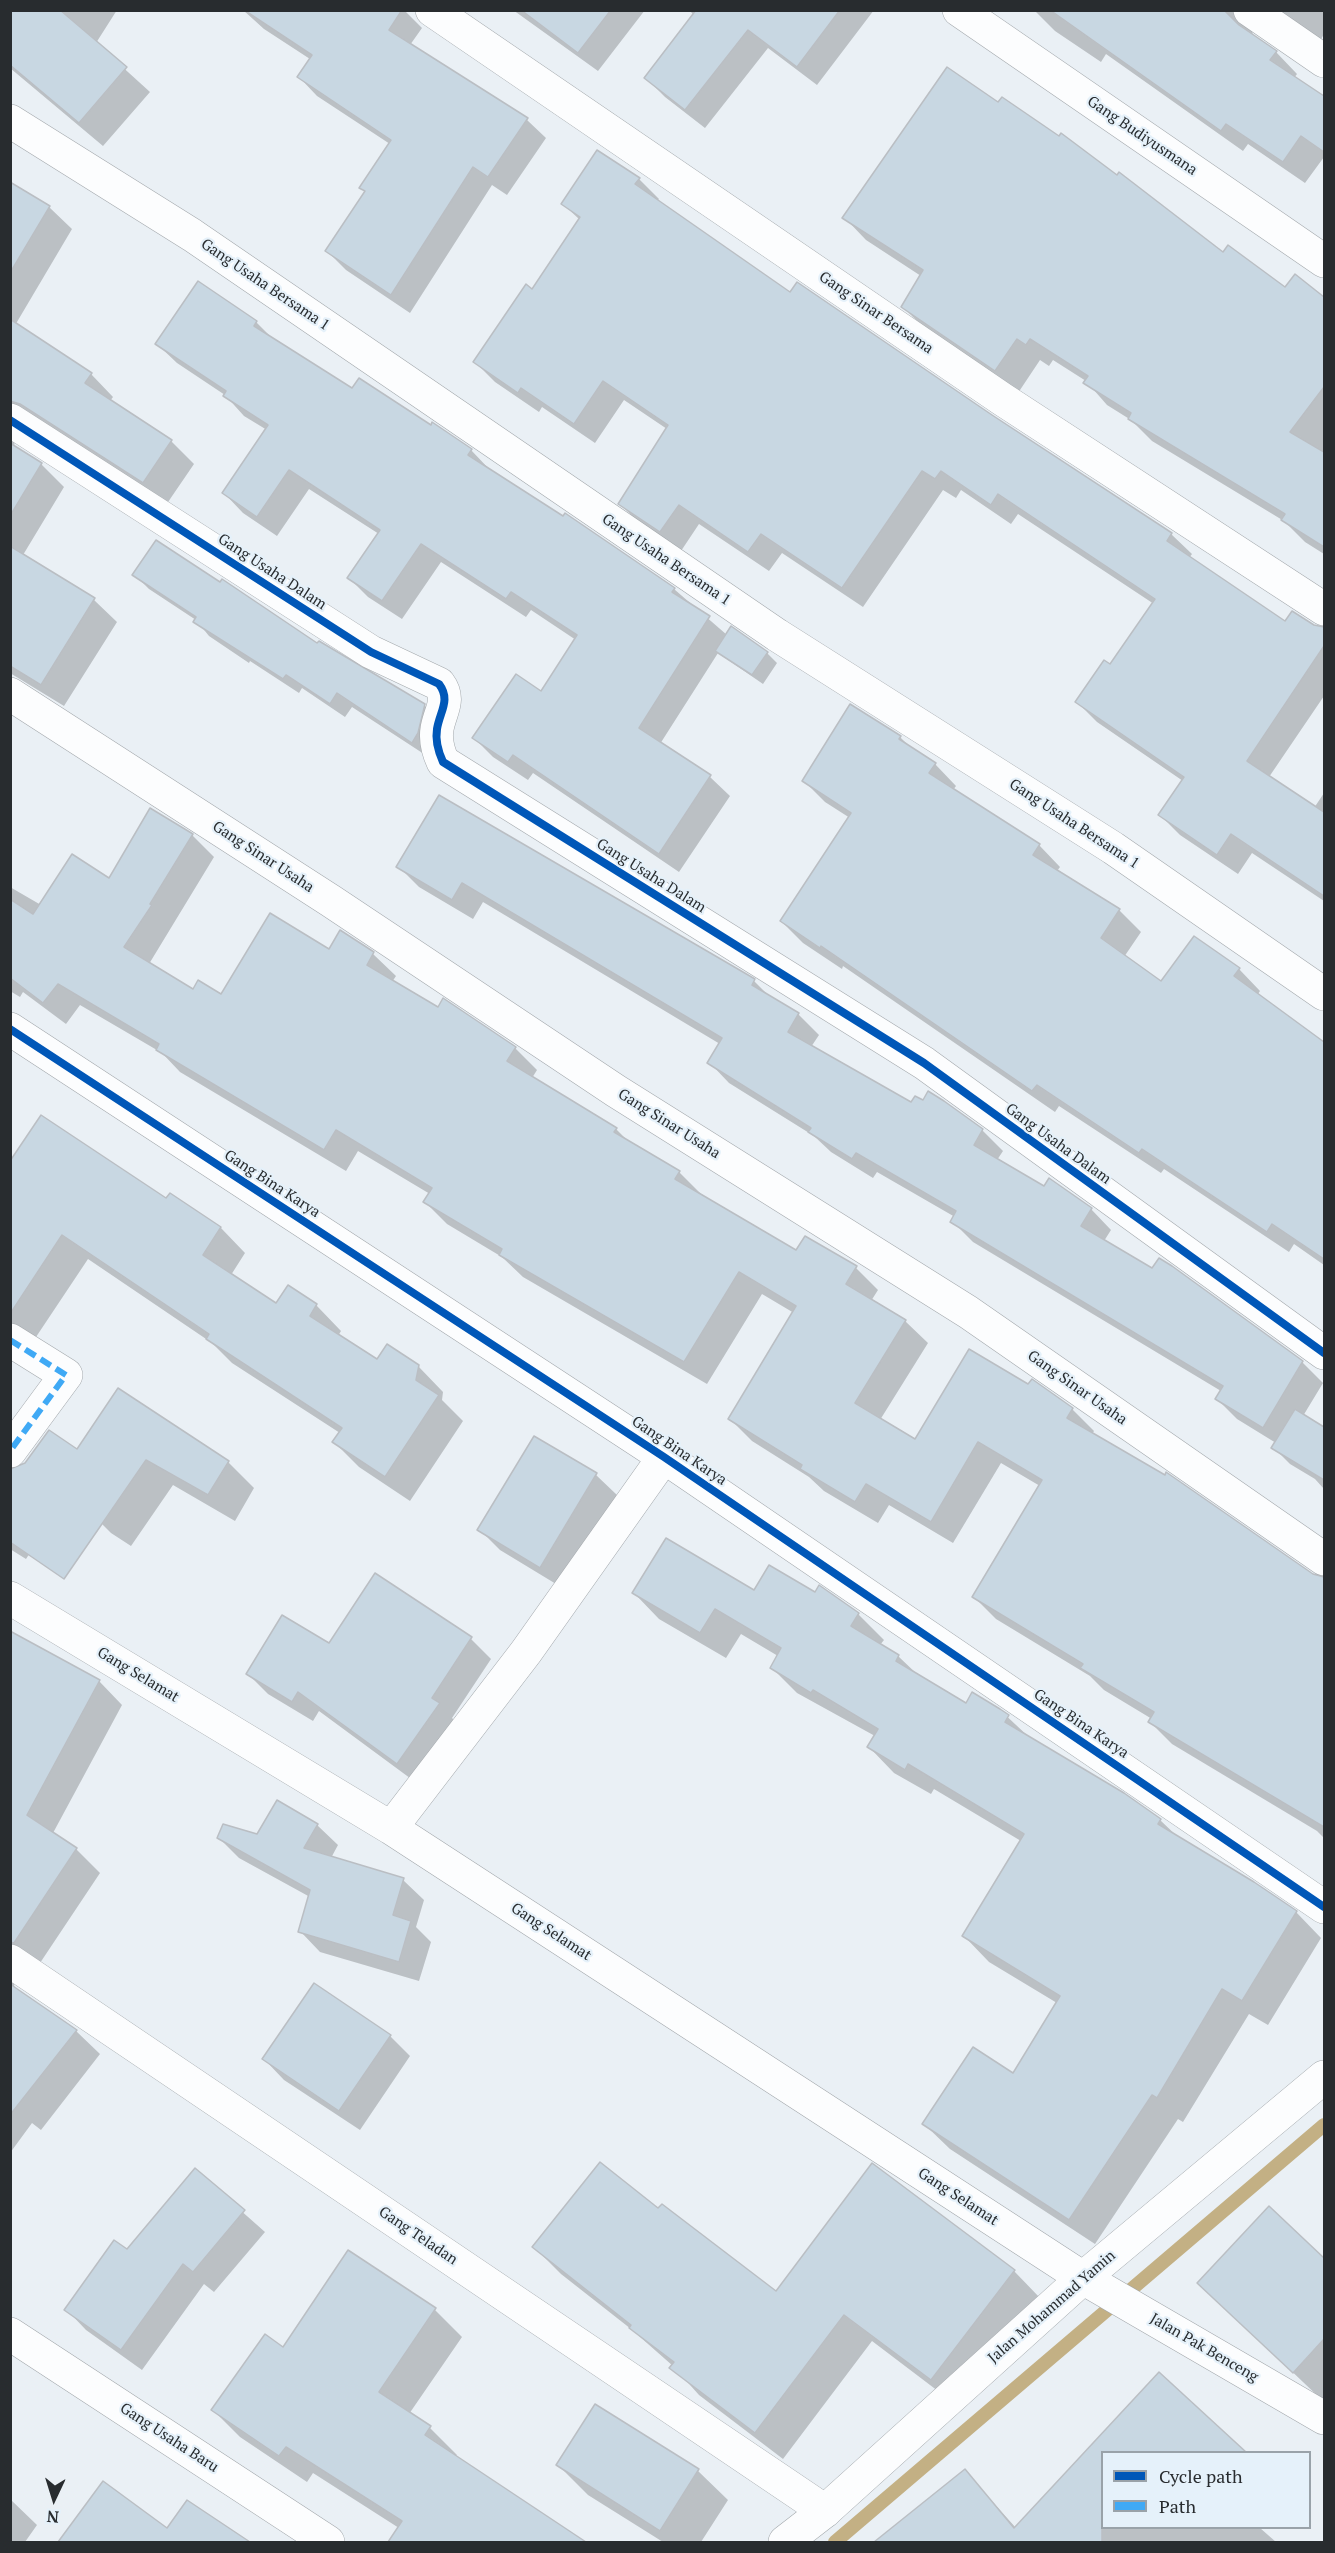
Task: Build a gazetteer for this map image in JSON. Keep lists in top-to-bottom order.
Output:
{
  "streets": {
    "street": [
      "Gang Budiyusmana",
      "Gang Usaha Bersama 1",
      "Gang Sinar Bersama",
      "Gang Usaha Dalam",
      "Gang Sinar Usaha",
      "Gang Bina Karya",
      "Gang Selamat",
      "Gang Teladan",
      "Jalan Mohammad Yamin",
      "Jalan Pak Benceng",
      "Gang Usaha Baru"
    ]
  },
  "crossings": [
    ["Gang Selamat", "Jalan Mohammad Yamin"],
    ["Gang Selamat", "Jalan Pak Benceng"],
    ["Gang Teladan", "Jalan Mohammad Yamin"],
    ["Jalan Mohammad Yamin", "Jalan Pak Benceng"]
  ],
  "legend": ["Cycle path", "Path"],
  "north": "bottom"
}
